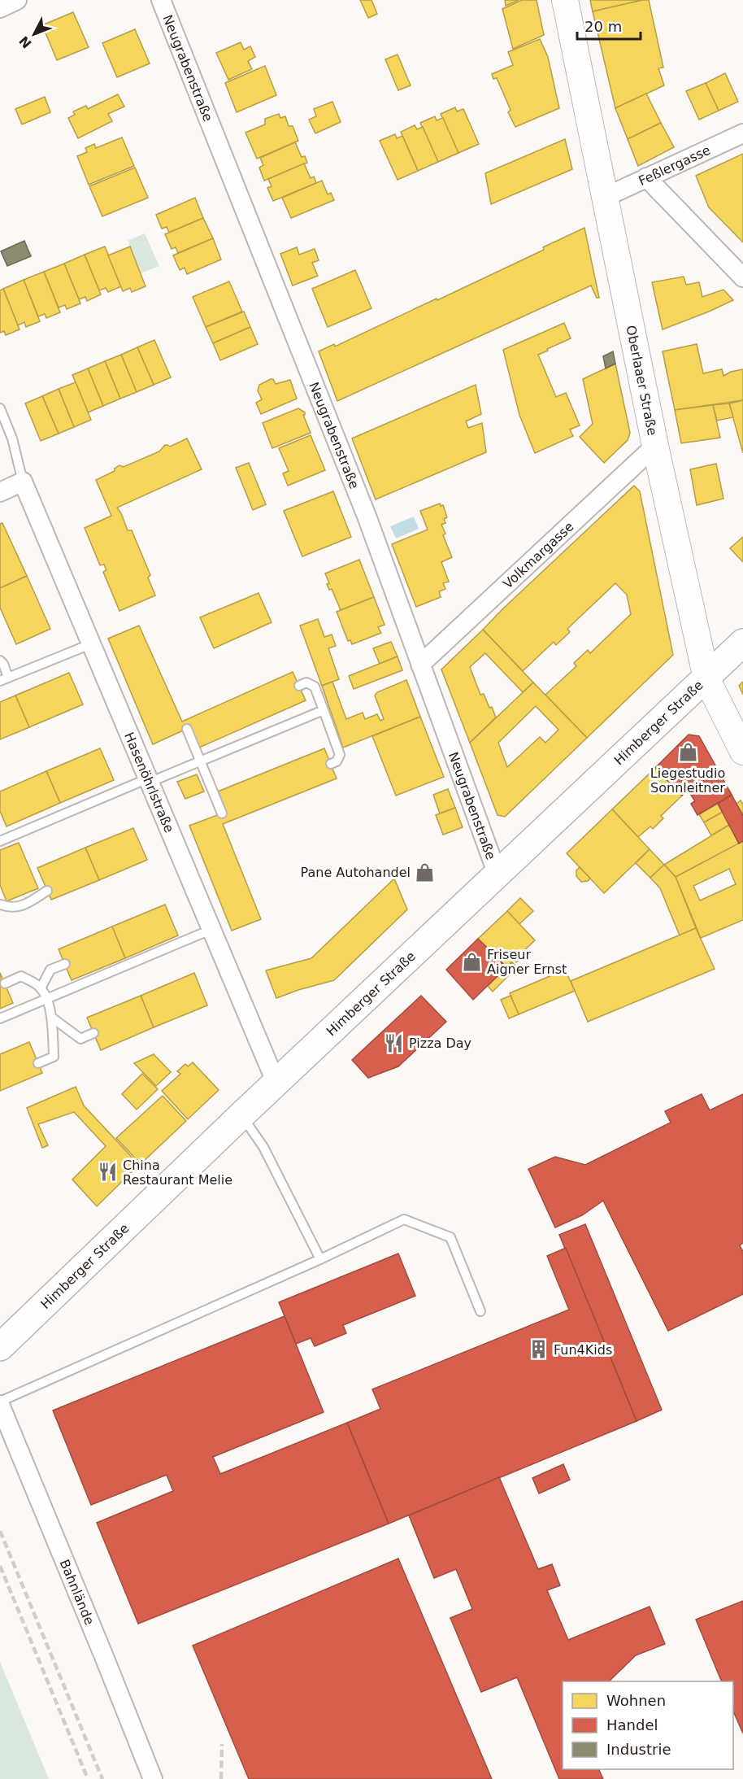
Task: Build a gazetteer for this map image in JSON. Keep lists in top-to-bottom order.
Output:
{
  "streets": {
    "main road": ["Oberlaaer Straße", "Himberger Straße"],
    "street": [
      "Neugrabenstraße",
      "Feßlergasse",
      "Volkmargasse",
      "Hasenöhrlstraße",
      "Bahnlände"
    ]
  },
  "crossings": [
    ["Neugrabenstraße", "Volkmargasse"],
    ["Neugrabenstraße", "Himberger Straße"],
    ["Feßlergasse", "Oberlaaer Straße"],
    ["Oberlaaer Straße", "Volkmargasse"],
    ["Oberlaaer Straße", "Himberger Straße"],
    ["Himberger Straße", "Hasenöhrlstraße"]
  ],
  "places": {
    "shop": ["Liegestudio Sonnleitner", "Pane Autohandel", "Friseur Aigner Ernst"],
    "restaurant": ["Pizza Day", "China Restaurant Melie"],
    "building": ["Fun4Kids"]
  },
  "legend": ["Wohnen", "Handel", "Industrie"],
  "scale_bar": "20 m",
  "north": "bottom left"
}
